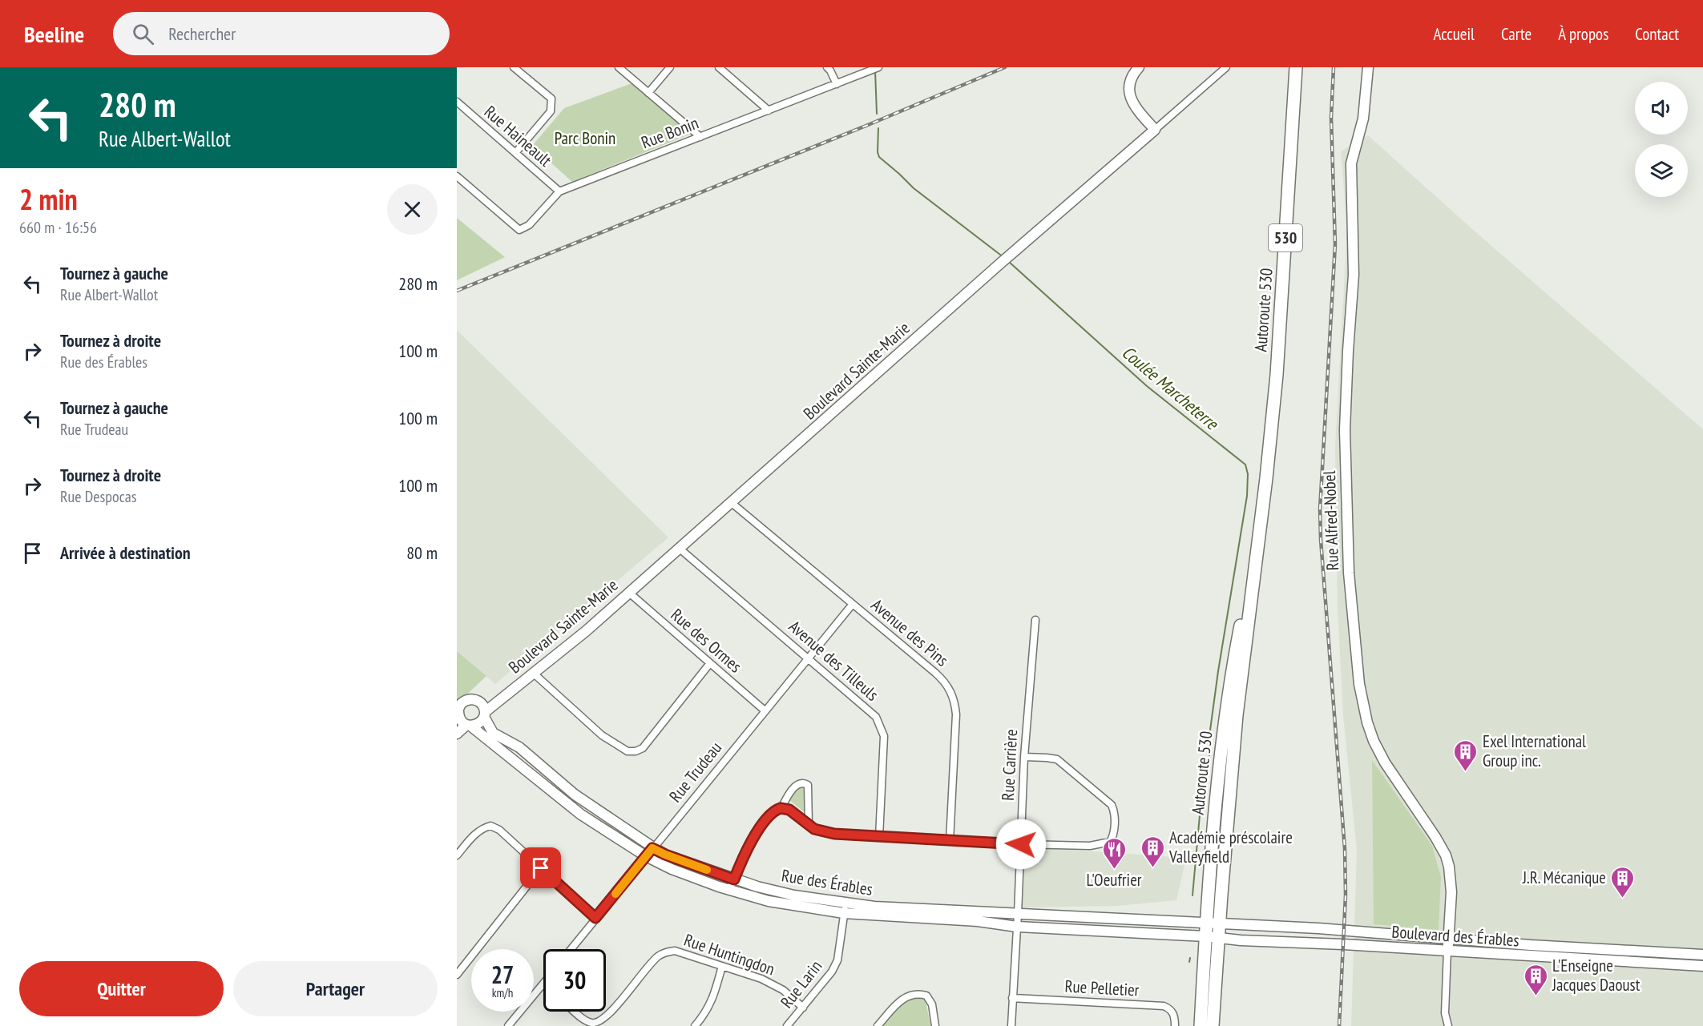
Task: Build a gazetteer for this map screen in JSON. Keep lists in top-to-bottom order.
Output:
{
  "streets": {
    "highway": ["530", "Autoroute 530"],
    "street": [
      "Rue Bonin",
      "Rue Haineault",
      "Boulevard Sainte-Marie",
      "Rue Alfred-Nobel",
      "Avenue des Pins",
      "Rue des Ormes",
      "Avenue des Tilleuls",
      "Rue Carrière",
      "Rue Trudeau",
      "Rue des Érables",
      "Boulevard des Érables",
      "Rue Huntingdon",
      "Rue Larin",
      "Rue Pelletier"
    ]
  },
  "crossings": [
    ["Rue Bonin", "Rue Haineault"],
    ["Autoroute 530", "Rue des Érables"],
    ["Autoroute 530", "Boulevard des Érables"],
    ["Boulevard Sainte-Marie", "Avenue des Pins"],
    ["Boulevard Sainte-Marie", "Rue des Ormes"],
    ["Boulevard Sainte-Marie", "Avenue des Tilleuls"],
    ["Boulevard Sainte-Marie", "Rue des Érables"],
    ["Rue Alfred-Nobel", "Boulevard des Érables"],
    ["Avenue des Pins", "Rue Trudeau"],
    ["Rue des Ormes", "Rue Trudeau"],
    ["Avenue des Tilleuls", "Rue Trudeau"],
    ["Rue Carrière", "Rue des Érables"],
    ["Rue Carrière", "Rue Pelletier"],
    ["Rue Trudeau", "Rue des Érables"],
    ["Rue des Érables", "Boulevard des Érables"],
    ["Rue des Érables", "Rue Larin"],
    ["Rue Huntingdon", "Rue Larin"]
  ],
  "water": ["Coulée Marcheterre"],
  "parks": ["Parc Bonin"],
  "places": {
    "building": [
      "Exel International Group inc.",
      "Académie préscolaire Valleyfield",
      "J.R. Mécanique",
      "L'Enseigne Jacques Daoust"
    ],
    "restaurant": ["L'Oeufrier"]
  },
  "page": {
    "header": "Beeline",
    "search": "Rechercher",
    "nav": [
      "Accueil",
      "Carte",
      "À propos",
      "Contact"
    ],
    "turn": ["280 m", "Rue Albert-Wallot"],
    "heading": ["2 min", "660 m · 16:56"],
    "list": [
      {
        "name": "Tournez à gauche",
        "note": "Rue Albert-Wallot",
        "value": "280 m"
      },
      {
        "name": "Tournez à droite",
        "note": "Rue des Érables",
        "value": "100 m"
      },
      {
        "name": "Tournez à gauche",
        "note": "Rue Trudeau",
        "value": "100 m"
      },
      {
        "name": "Tournez à droite",
        "note": "Rue Despocas",
        "value": "100 m"
      },
      {
        "name": "Arrivée à destination",
        "value": "80 m"
      }
    ],
    "speed": "27 km/h",
    "limit": "30",
    "buttons": ["Quitter", "Partager"]
  }
}
